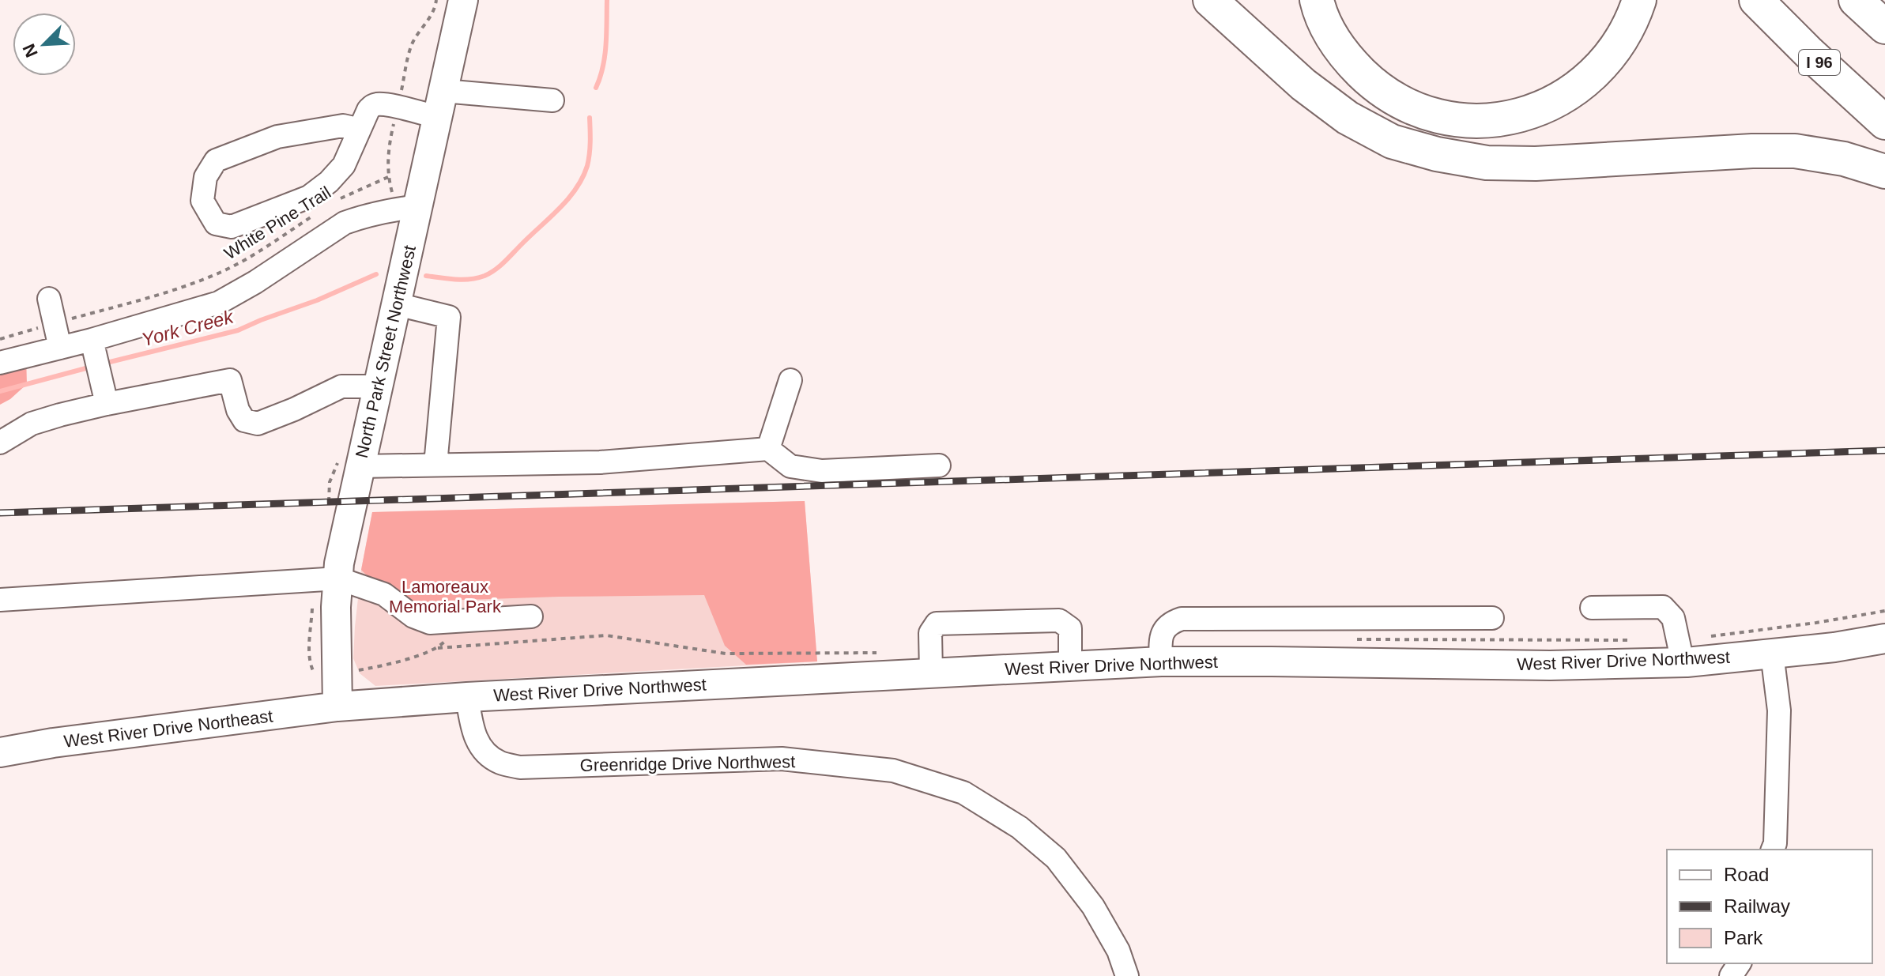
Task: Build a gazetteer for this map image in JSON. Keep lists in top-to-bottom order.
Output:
{
  "streets": {
    "highway": ["I 96"],
    "main road": ["North Park Street Northwest", "West River Drive Northwest", "West River Drive Northeast"],
    "street": ["Greenridge Drive Northwest"],
    "path": ["White Pine Trail"]
  },
  "crossings": [
    ["North Park Street Northwest", "West River Drive Northwest"],
    ["North Park Street Northwest", "West River Drive Northeast"],
    ["West River Drive Northwest", "West River Drive Northeast"],
    ["West River Drive Northwest", "Greenridge Drive Northwest"]
  ],
  "water": ["York Creek"],
  "parks": ["Lamoreaux Memorial Park"],
  "legend": ["Road", "Railway", "Park"],
  "north": "bottom left"
}
